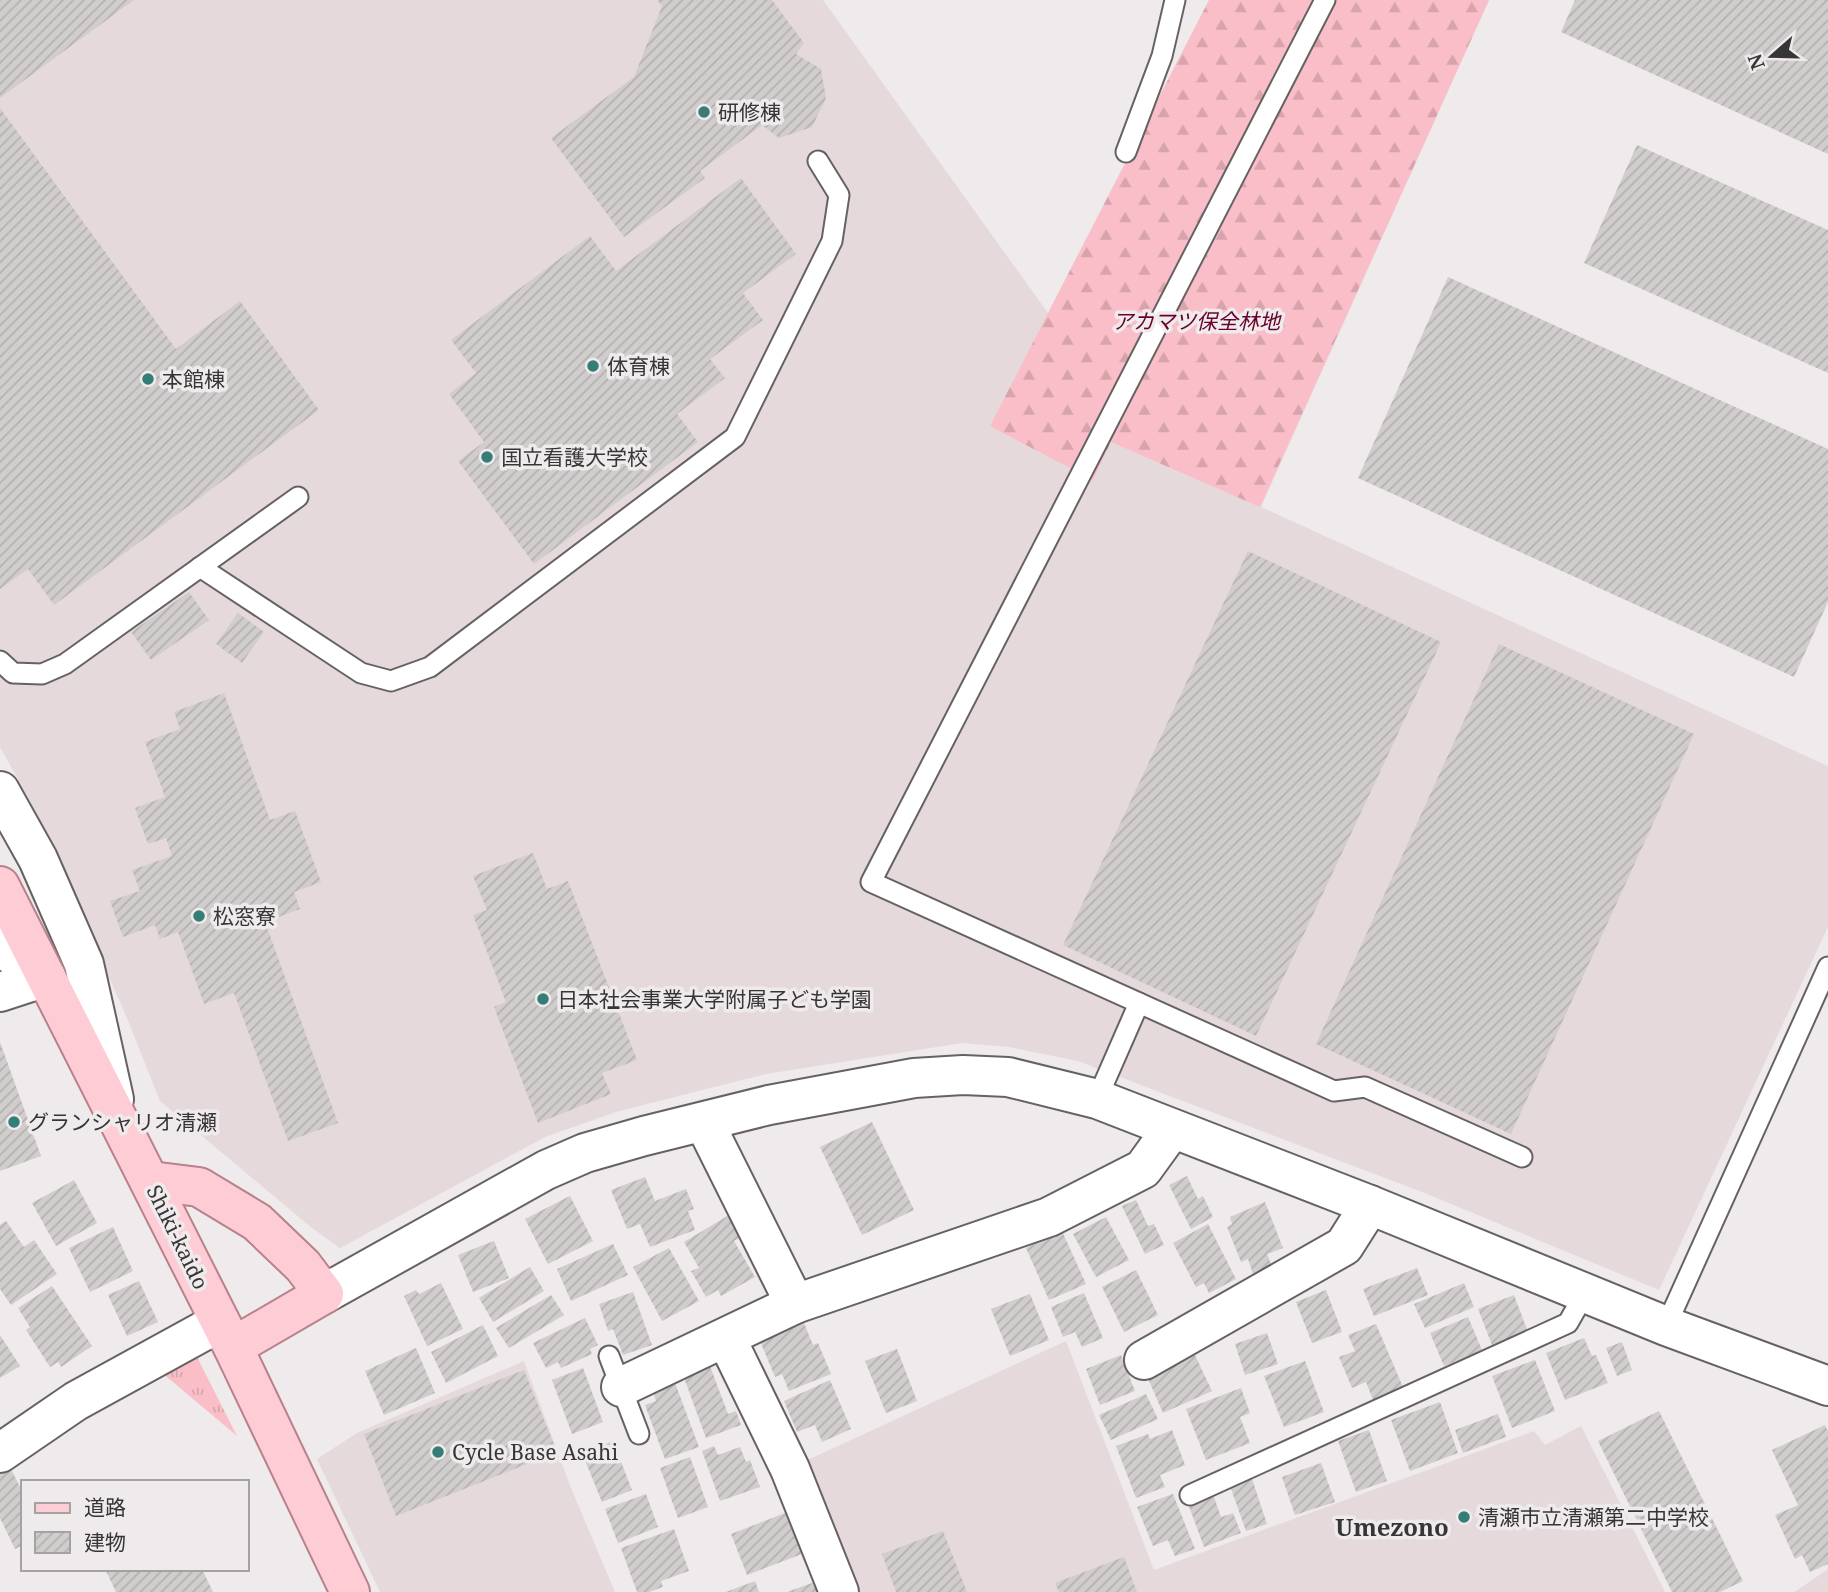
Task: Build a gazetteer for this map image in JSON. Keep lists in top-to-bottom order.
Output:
{
  "streets": {
    "main road": ["Shiki-kaido"]
  },
  "districts": ["Umezono"],
  "parks": ["アカマツ保全林地"],
  "places": [
    "研修棟",
    "体育棟",
    "本館棟",
    "国立看護大学校",
    "松窓寮",
    "日本社会事業大学附属子ども学園",
    "グランシャリオ清瀬",
    "Cycle Base Asahi",
    "清瀬市立清瀬第二中学校"
  ],
  "legend": ["道路", "建物"],
  "north": "left"
}
